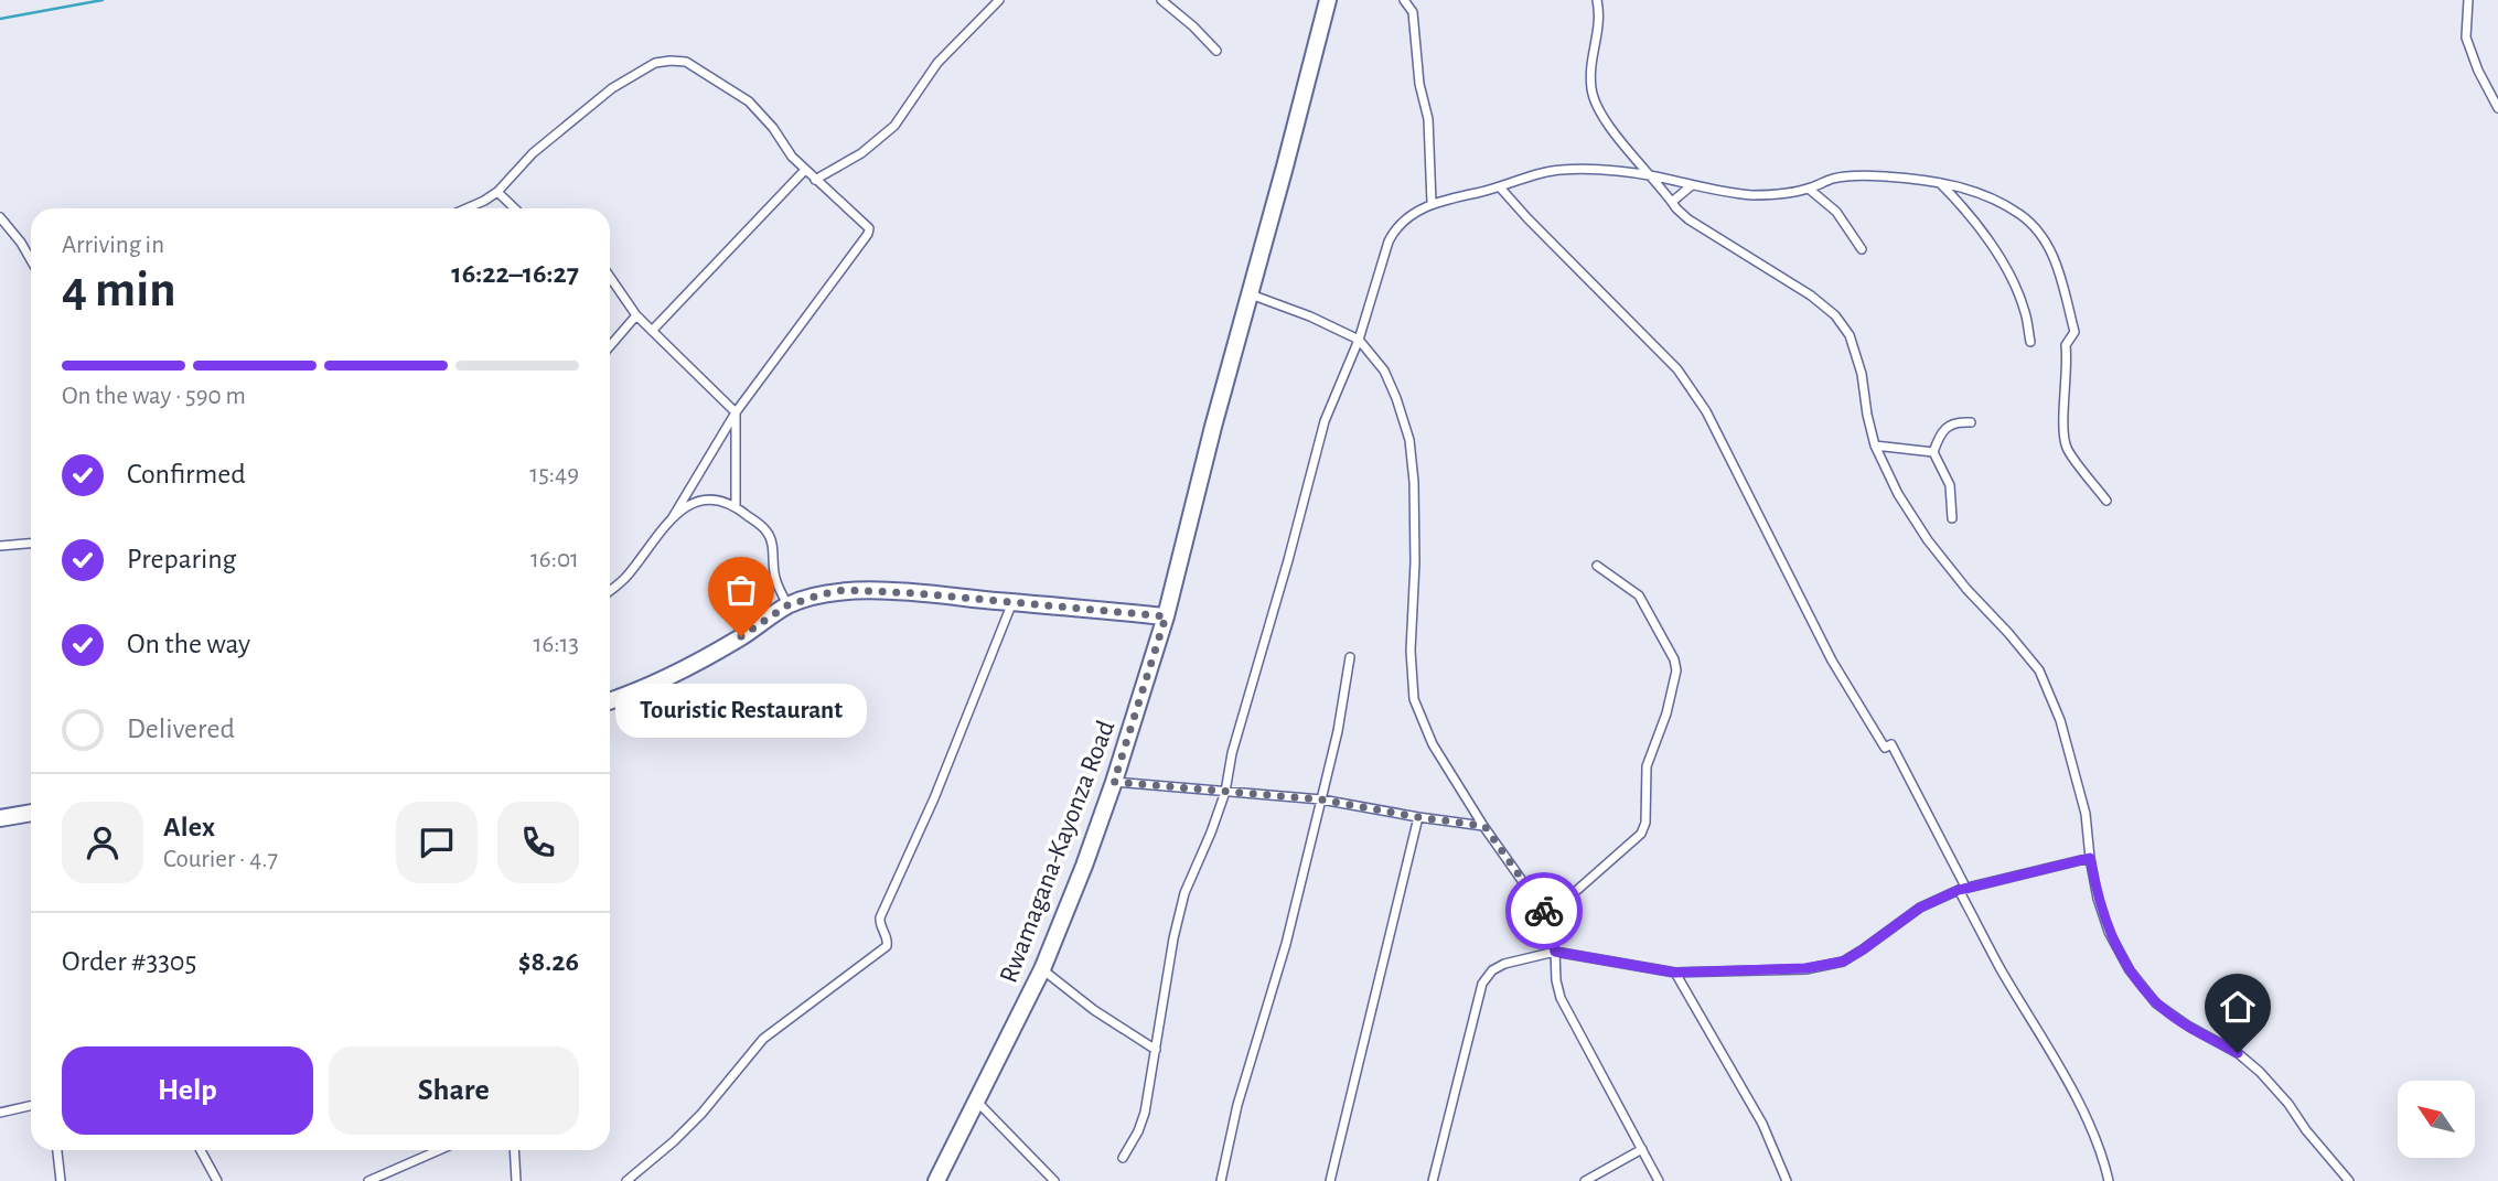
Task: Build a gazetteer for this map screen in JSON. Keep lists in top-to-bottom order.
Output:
{
  "streets": {
    "highway": ["Rwamagana-Kayonza Road"]
  },
  "places": ["Touristic Restaurant"],
  "north": "top left",
  "page": {
    "heading": ["4 min", "Arriving in", "16:22–16:27"],
    "panel": [
      "Alex",
      "Courier · 4.7",
      "Order #3305",
      "$8.26"
    ],
    "bar": "On the way · 590 m",
    "list": [
      ["Confirmed", "15:49"],
      ["Preparing", "16:01"],
      ["On the way", "16:13"],
      "Delivered"
    ],
    "bubble": "Touristic Restaurant",
    "buttons": ["Help", "Share"]
  }
}
